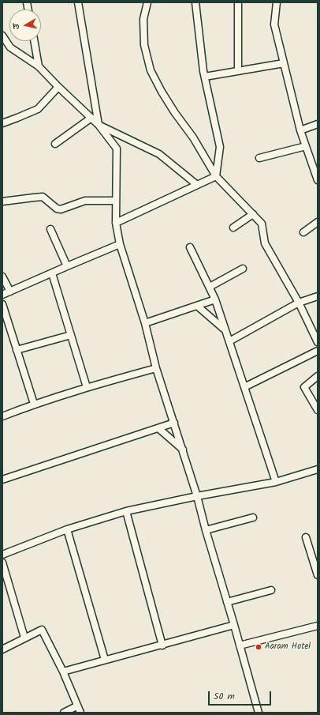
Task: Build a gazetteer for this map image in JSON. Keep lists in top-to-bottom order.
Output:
{
  "places": ["Aaram Hotel"],
  "scale_bar": "50 m",
  "north": "left"
}
